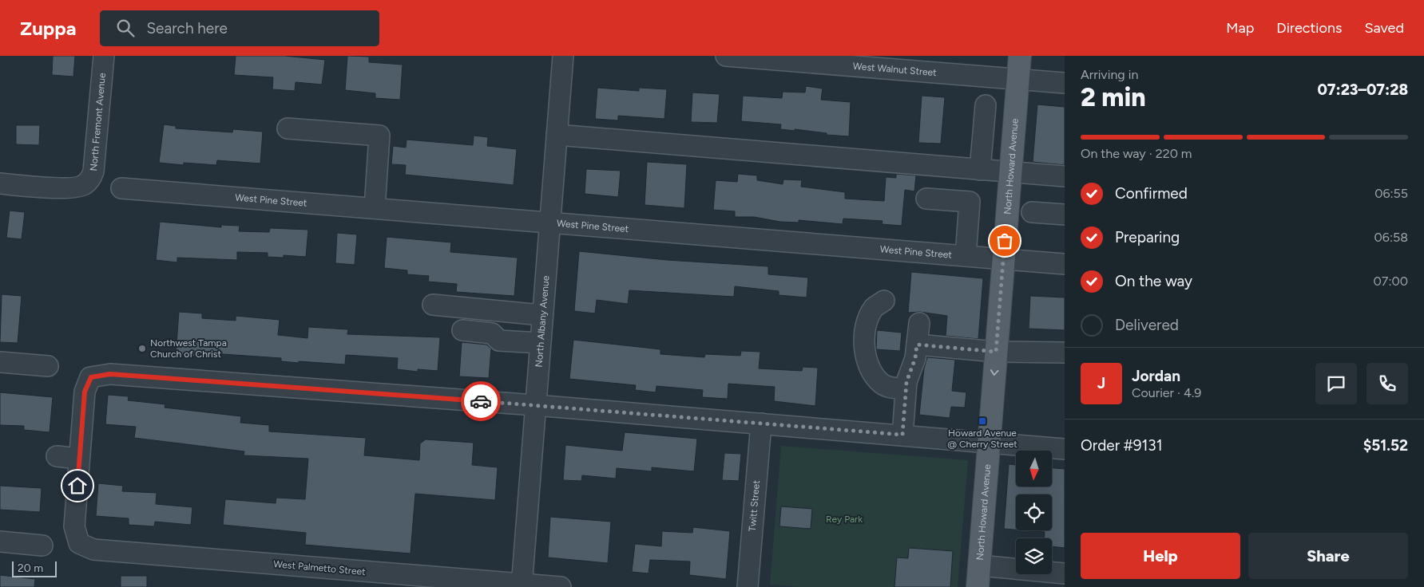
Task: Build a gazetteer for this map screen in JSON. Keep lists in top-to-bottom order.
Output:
{
  "streets": {
    "main road": ["North Howard Avenue"],
    "street": [
      "West Walnut Street",
      "North Fremont Avenue",
      "West Pine Street",
      "North Albany Avenue",
      "Twitt Street",
      "West Palmetto Street"
    ]
  },
  "crossings": [
    ["West Walnut Street", "North Howard Avenue"],
    ["North Howard Avenue", "West Pine Street"],
    ["West Pine Street", "North Albany Avenue"],
    ["North Albany Avenue", "West Palmetto Street"]
  ],
  "parks": ["Rey Park"],
  "places": {
    "other": ["Northwest Tampa Church of Christ"],
    "transit": ["Howard Avenue @ Cherry Street"]
  },
  "scale_bar": "20 m",
  "north": "bottom",
  "page": {
    "header": "Zuppa",
    "search": "Search here",
    "nav": ["Map", "Directions", "Saved"],
    "heading": ["2 min", "Arriving in", "07:23–07:28"],
    "panel": [
      "Jordan",
      "Courier · 4.9",
      "Order #9131",
      "$51.52"
    ],
    "bar": "On the way · 220 m",
    "list": [
      ["Confirmed", "06:55"],
      ["Preparing", "06:58"],
      ["On the way", "07:00"],
      "Delivered"
    ],
    "round": "J",
    "buttons": ["Help", "Share"],
    "scale": "20 m"
  }
}
